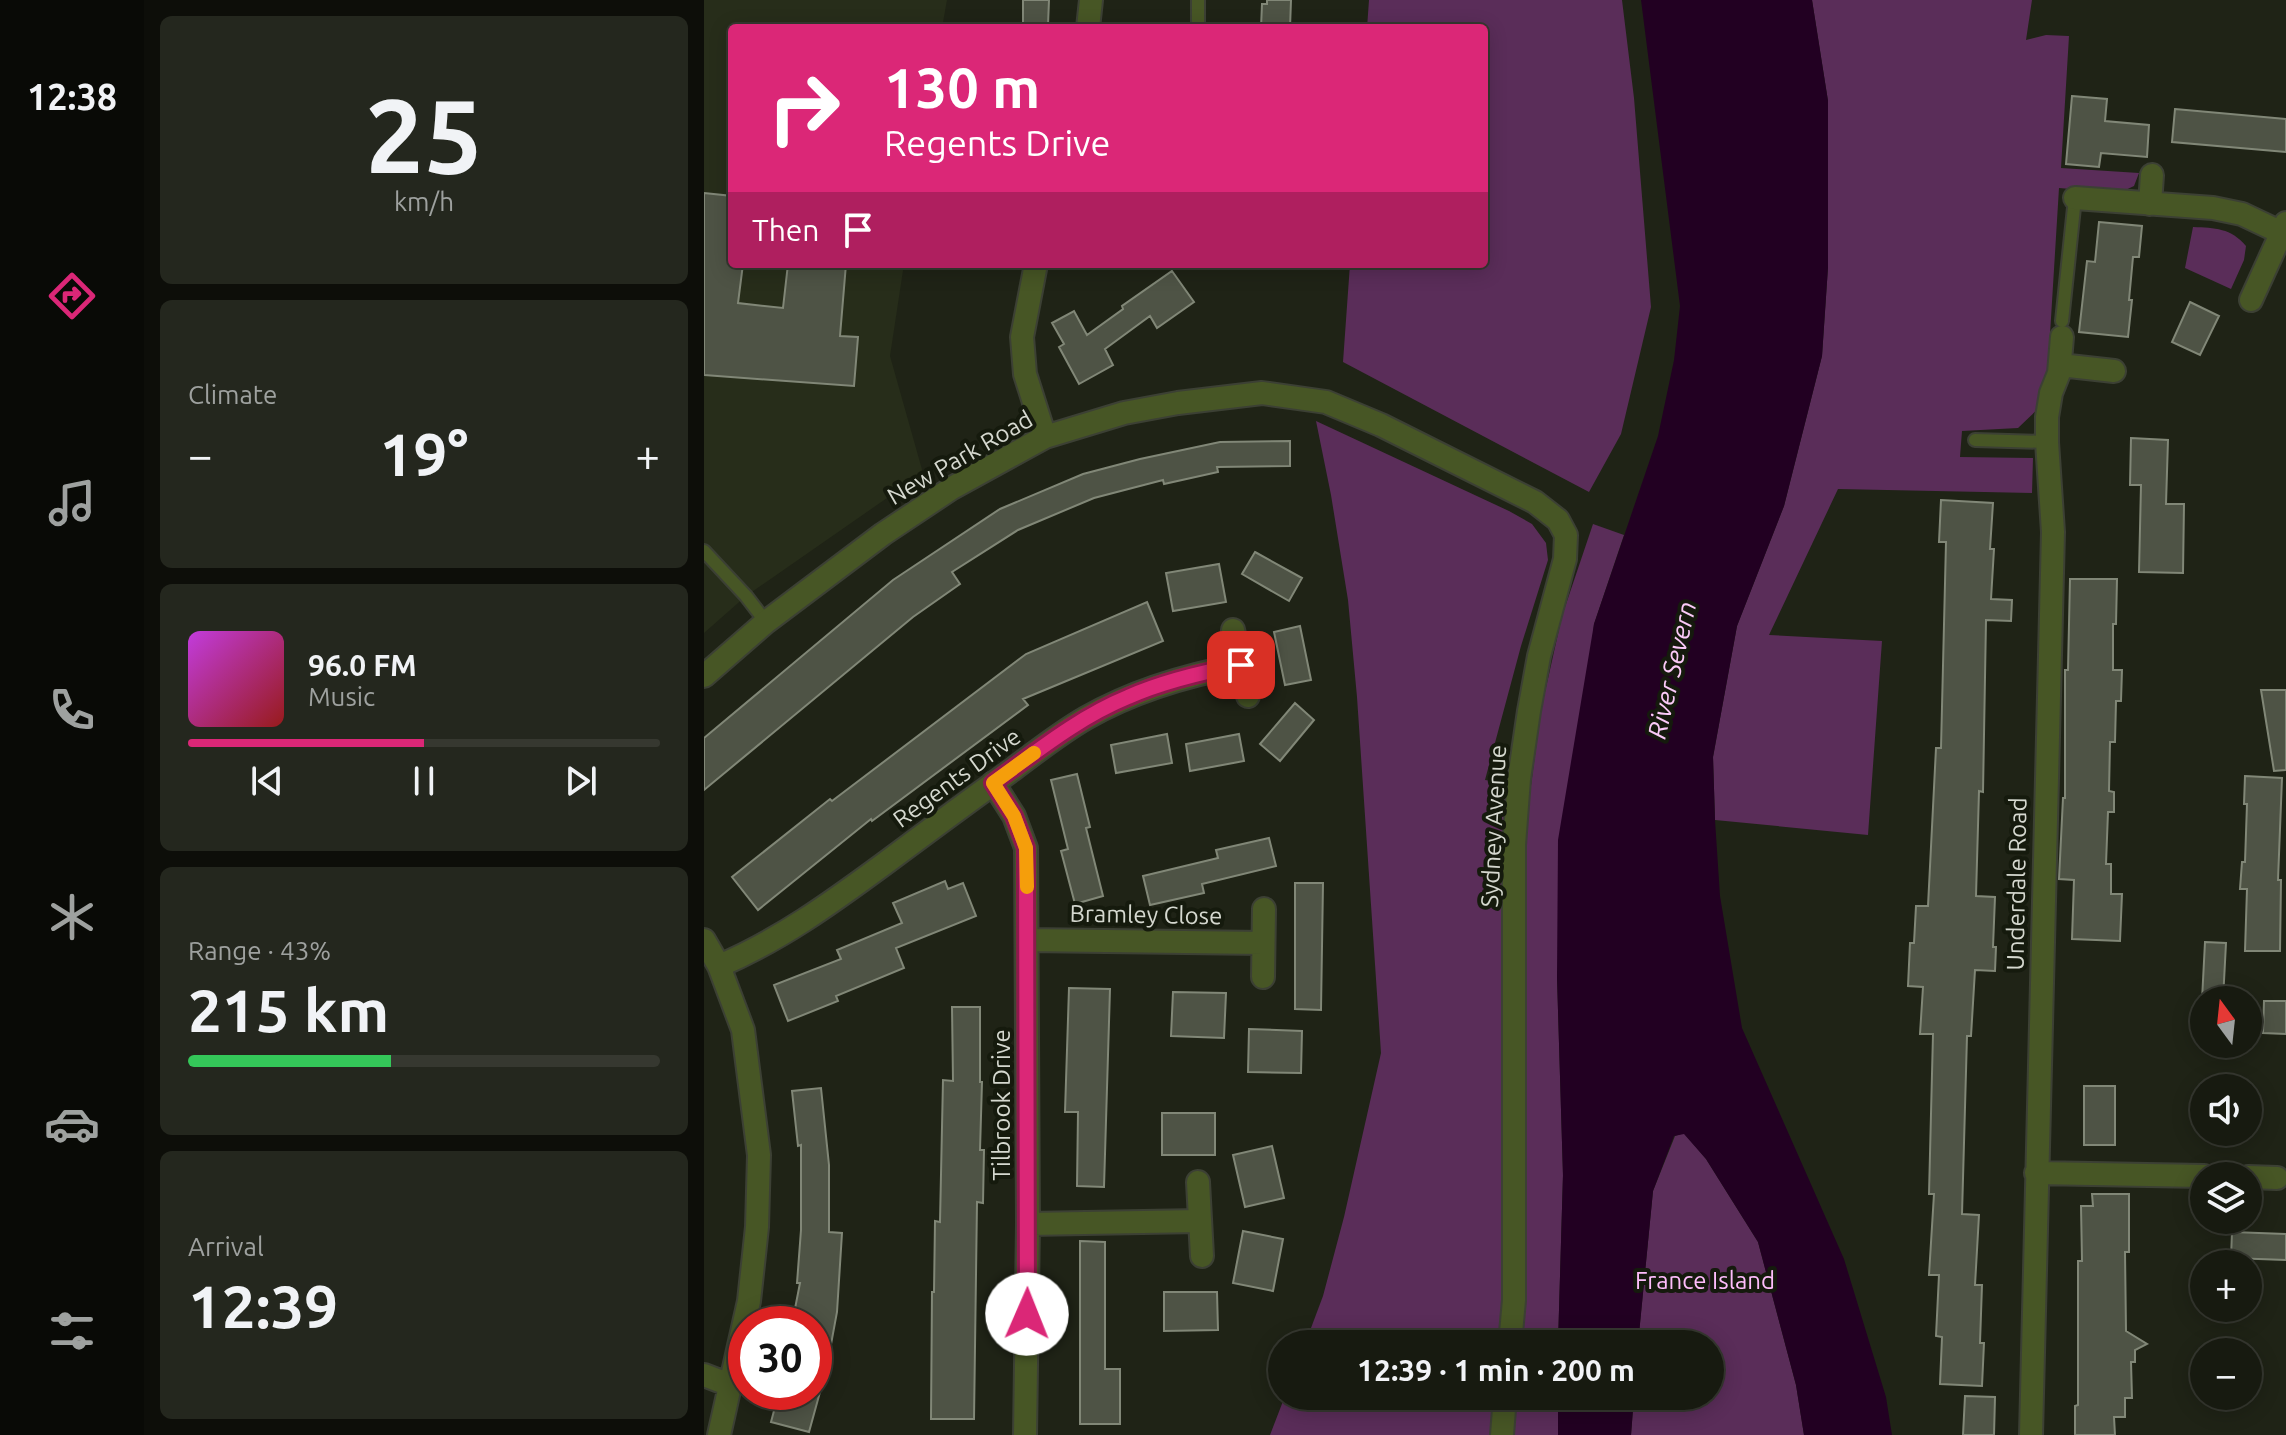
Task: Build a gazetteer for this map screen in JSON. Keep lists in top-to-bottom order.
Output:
{
  "streets": {
    "street": [
      "New Park Road",
      "Regents Drive",
      "Sydney Avenue",
      "Underdale Road",
      "Bramley Close",
      "Tilbrook Drive"
    ]
  },
  "crossings": [
    ["New Park Road", "Sydney Avenue"],
    ["Regents Drive", "Tilbrook Drive"],
    ["Bramley Close", "Tilbrook Drive"]
  ],
  "water": ["River Severn"],
  "parks": ["France Island"],
  "north": "top",
  "page": {
    "tabs": "12:38",
    "tile": [
      ["25", "km/h"],
      "Climate",
      ["Range · 43%", "215 km"],
      ["Arrival", "12:39"]
    ],
    "turn": ["130 m", "Regents Drive"],
    "then": "Then",
    "heat": ["−", "19°", "+"],
    "song": ["96.0 FM", "Music"],
    "map_buttons": ["+", "−"],
    "limit": "30",
    "trip": "12:39 · 1 min · 200 m"
  }
}
